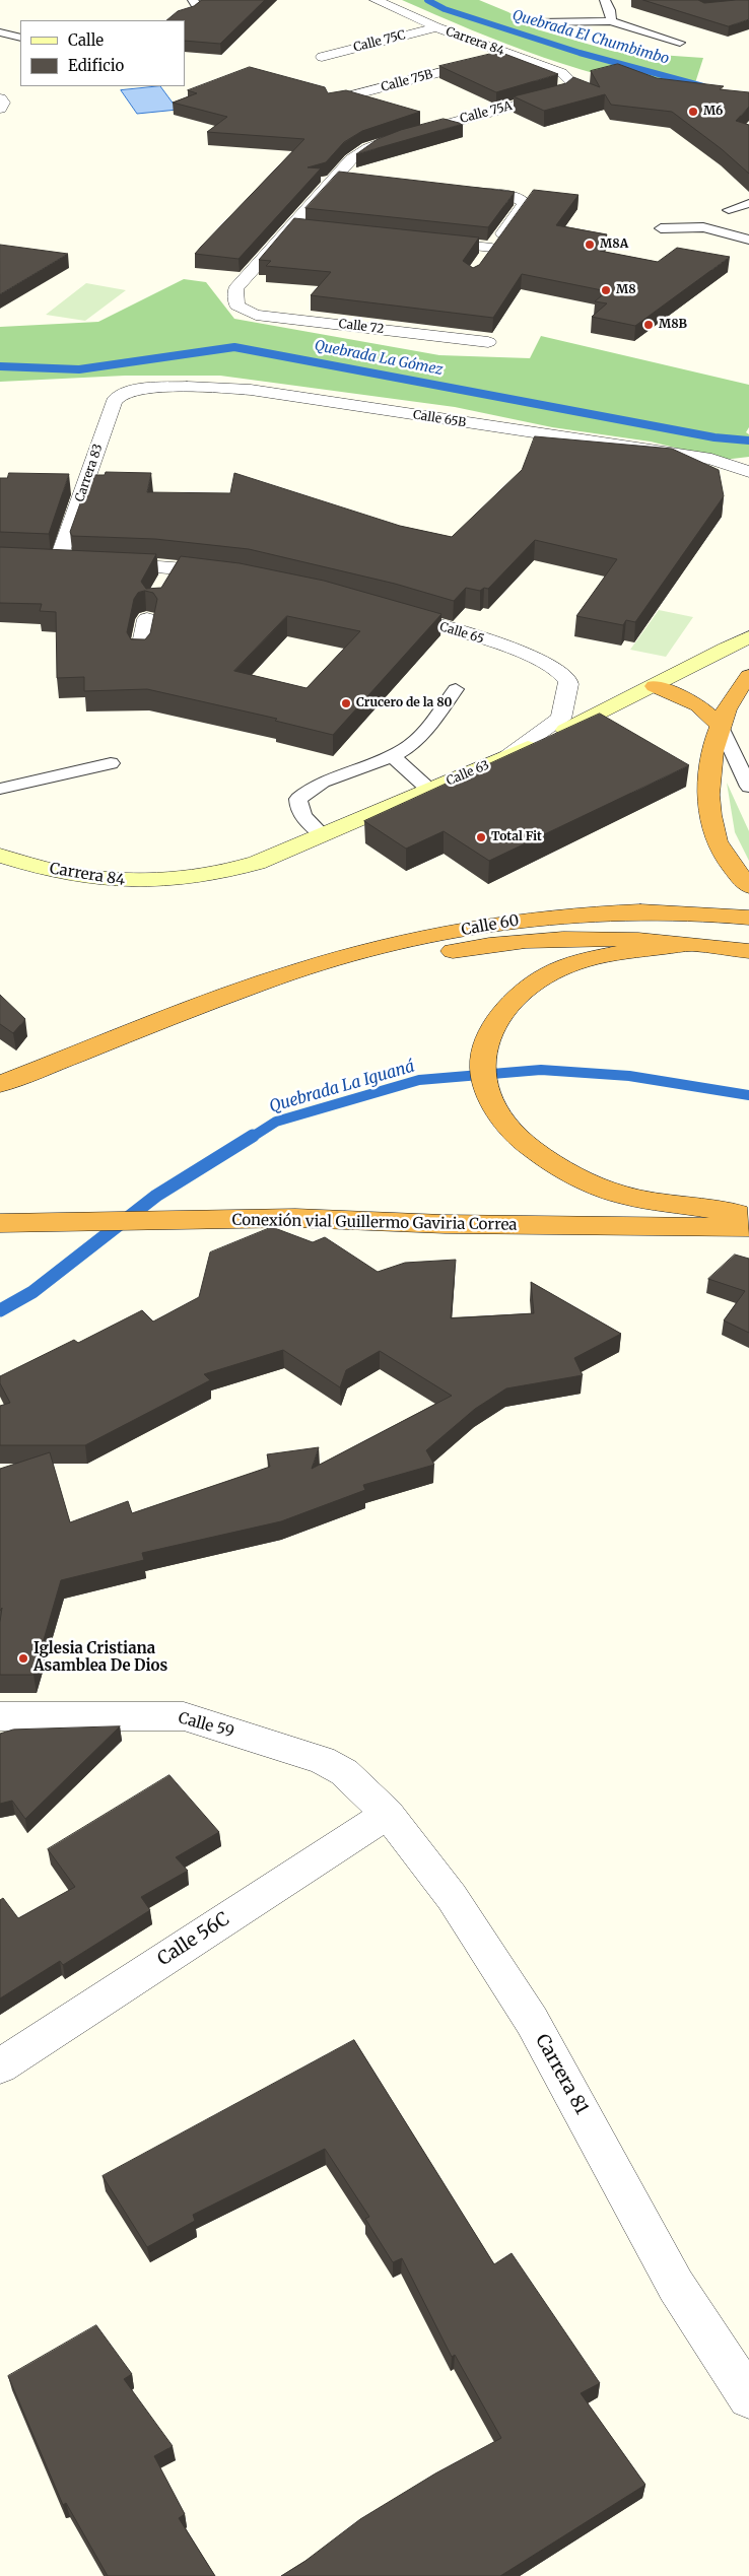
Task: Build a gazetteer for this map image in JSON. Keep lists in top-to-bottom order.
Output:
{
  "streets": {
    "highway": ["Calle 60", "Conexión vial Guillermo Gaviria Correa"],
    "main road": ["Carrera 84", "Calle 63"],
    "street": [
      "Calle 75C",
      "Calle 75B",
      "Calle 75A",
      "Calle 72",
      "Calle 65B",
      "Carrera 83",
      "Calle 65",
      "Calle 59",
      "Calle 56C",
      "Carrera 81"
    ]
  },
  "crossings": [
    ["Calle 75C", "Carrera 84"],
    ["Carrera 84", "Calle 75B"],
    ["Carrera 84", "Calle 75A"],
    ["Carrera 84", "Calle 63"],
    ["Calle 75A", "Calle 72"],
    ["Calle 65B", "Carrera 83"],
    ["Calle 65", "Calle 63"],
    ["Calle 59", "Carrera 81"],
    ["Calle 56C", "Carrera 81"]
  ],
  "water": ["Quebrada El Chumbimbo", "Quebrada La Gómez", "Quebrada La Iguaná"],
  "places": [
    "M6",
    "M8A",
    "M8",
    "M8B",
    "Crucero de la 80",
    "Total Fit",
    "Iglesia Cristiana Asamblea De Dios"
  ],
  "legend": ["Calle", "Edificio"]
}
